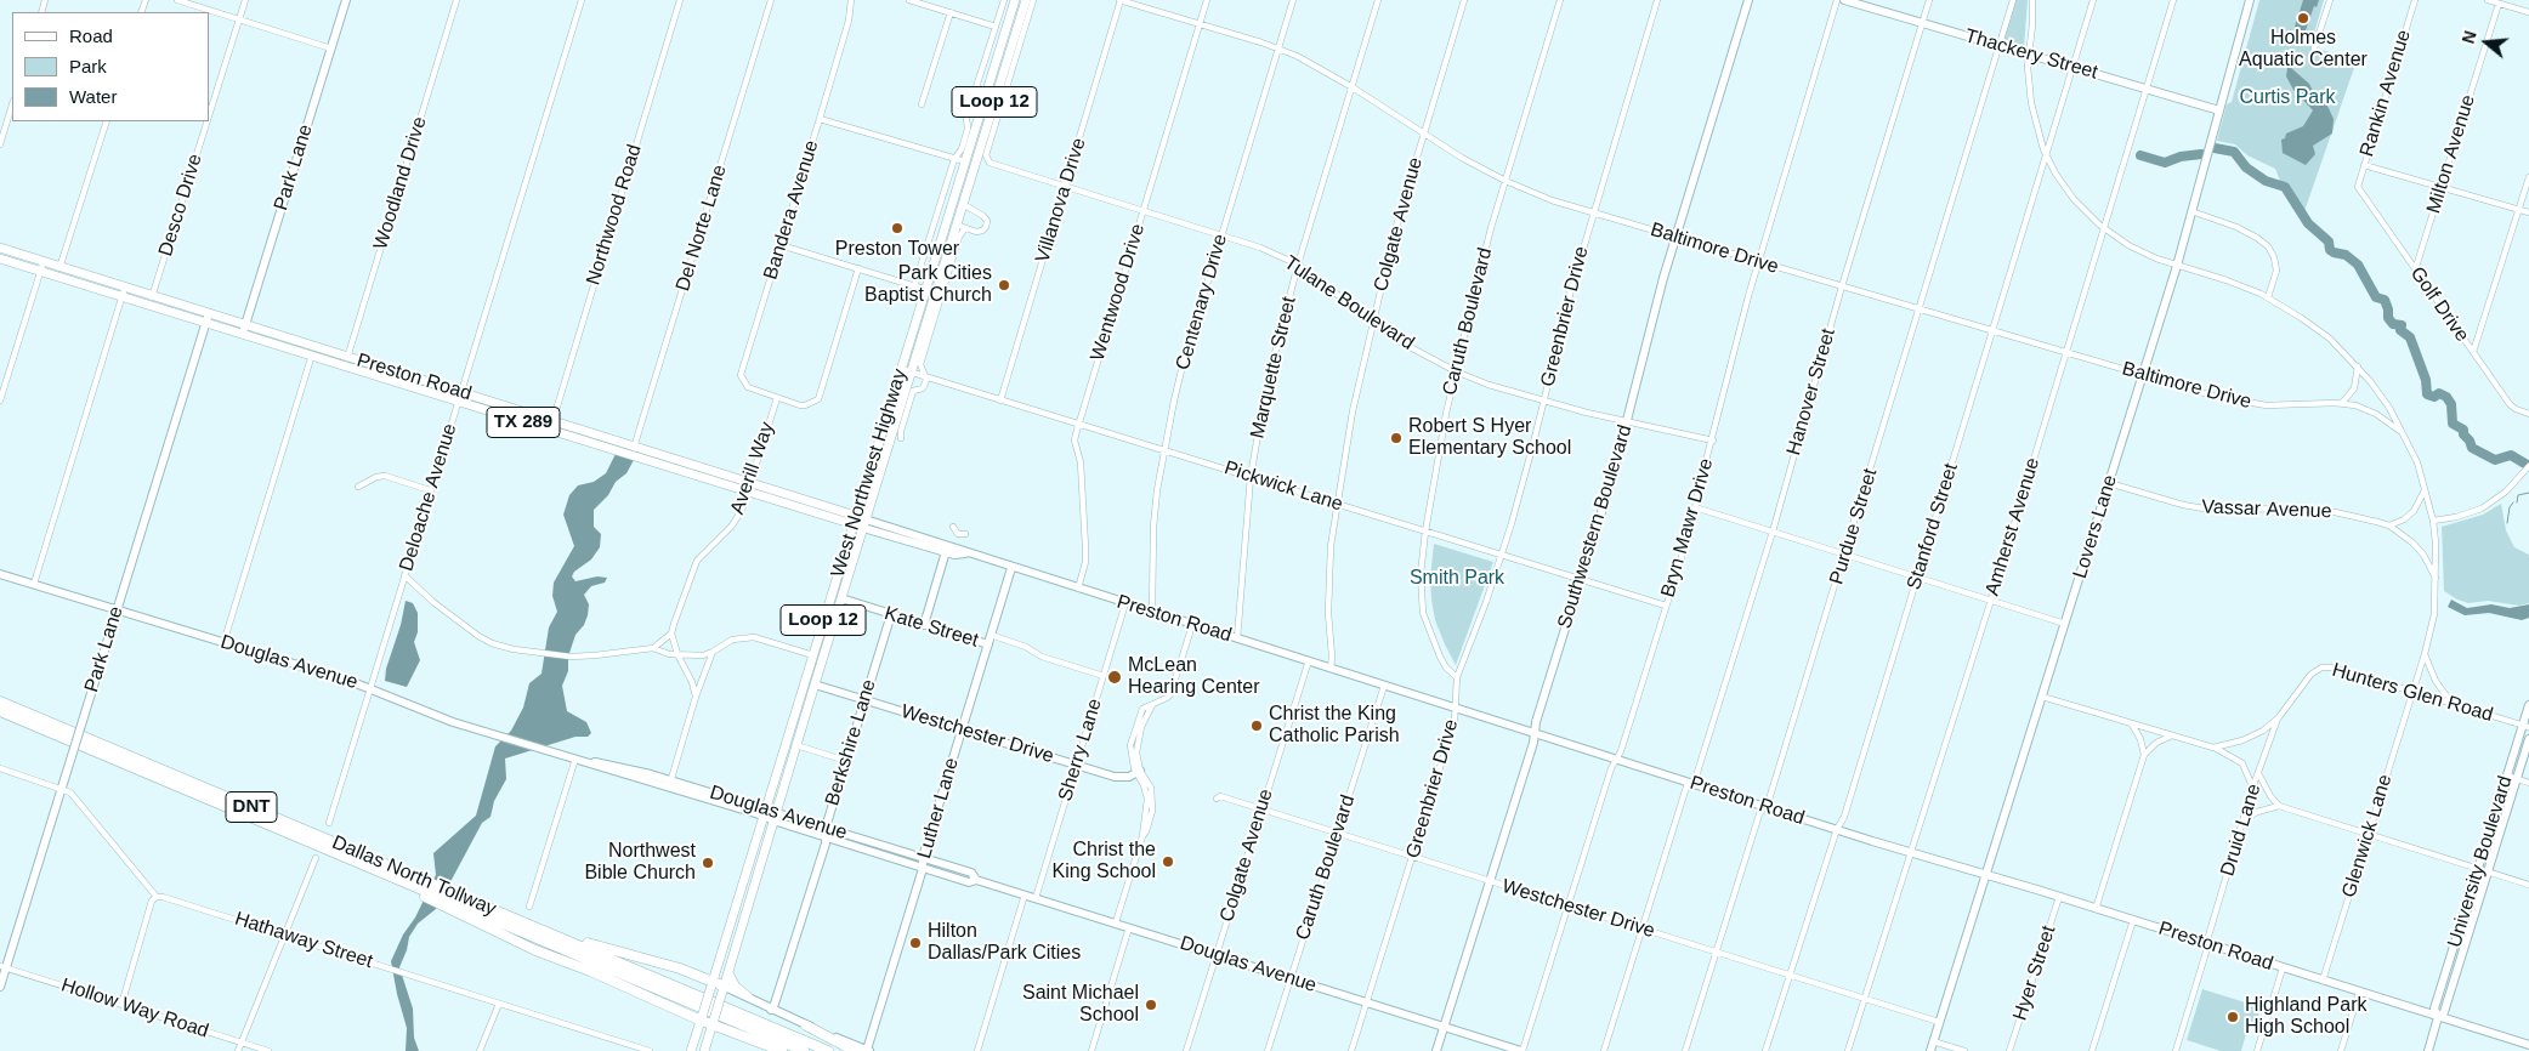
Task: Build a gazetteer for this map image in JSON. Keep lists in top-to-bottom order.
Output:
{
  "streets": {
    "highway": ["DNT", "Dallas North Tollway"],
    "main road": [
      "Loop 12",
      "Preston Road",
      "TX 289",
      "West Northwest Highway"
    ],
    "street": [
      "Thackery Street",
      "Rankin Avenue",
      "Milton Avenue",
      "Park Lane",
      "Woodland Drive",
      "Villanova Drive",
      "Desco Drive",
      "Bandera Avenue",
      "Northwood Road",
      "Colgate Avenue",
      "Del Norte Lane",
      "Baltimore Drive",
      "Wentwood Drive",
      "Centenary Drive",
      "Tulane Boulevard",
      "Golf Drive",
      "Greenbrier Drive",
      "Caruth Boulevard",
      "Marquette Street",
      "Hanover Street",
      "Averill Way",
      "Pickwick Lane",
      "Deloache Avenue",
      "Vassar Avenue",
      "Southwestern Boulevard",
      "Purdue Street",
      "Stanford Street",
      "Amherst Avenue",
      "Lovers Lane",
      "Bryn Mawr Drive",
      "Kate Street",
      "Douglas Avenue",
      "Hunters Glen Road",
      "Westchester Drive",
      "Berkshire Lane",
      "Sherry Lane",
      "Luther Lane",
      "Druid Lane",
      "Glenwick Lane",
      "University Boulevard",
      "Hathaway Street",
      "Hyer Street",
      "Hollow Way Road"
    ]
  },
  "crossings": [
    ["Thackery Street", "Hanover Street"],
    ["Thackery Street", "Purdue Street"],
    ["Thackery Street", "Stanford Street"],
    ["Thackery Street", "Amherst Avenue"],
    ["Thackery Street", "Lovers Lane"],
    ["Thackery Street", "Glenwick Lane"],
    ["Rankin Avenue", "Golf Drive"],
    ["Milton Avenue", "Golf Drive"],
    ["Park Lane", "Preston Road"],
    ["Park Lane", "Douglas Avenue"],
    ["Park Lane", "Hollow Way Road"],
    ["Woodland Drive", "Preston Road"],
    ["Villanova Drive", "Baltimore Drive"],
    ["Villanova Drive", "Tulane Boulevard"],
    ["Villanova Drive", "Pickwick Lane"],
    ["Desco Drive", "Preston Road"],
    ["Bandera Avenue", "Averill Way"],
    ["Northwood Road", "Preston Road"],
    ["Colgate Avenue", "Baltimore Drive"],
    ["Colgate Avenue", "Tulane Boulevard"],
    ["Colgate Avenue", "Preston Road"],
    ["Colgate Avenue", "Pickwick Lane"],
    ["Colgate Avenue", "Douglas Avenue"],
    ["Colgate Avenue", "Westchester Drive"],
    ["Del Norte Lane", "Preston Road"],
    ["Baltimore Drive", "Wentwood Drive"],
    ["Baltimore Drive", "Centenary Drive"],
    ["Baltimore Drive", "Greenbrier Drive"],
    ["Baltimore Drive", "Caruth Boulevard"],
    ["Baltimore Drive", "Marquette Street"],
    ["Baltimore Drive", "Hanover Street"],
    ["Baltimore Drive", "Southwestern Boulevard"],
    ["Baltimore Drive", "Purdue Street"],
    ["Baltimore Drive", "Stanford Street"],
    ["Baltimore Drive", "Amherst Avenue"],
    ["Baltimore Drive", "Lovers Lane"],
    ["Baltimore Drive", "Bryn Mawr Drive"],
    ["Baltimore Drive", "Glenwick Lane"],
    ["Wentwood Drive", "Tulane Boulevard"],
    ["Wentwood Drive", "Preston Road"],
    ["Wentwood Drive", "Pickwick Lane"],
    ["Centenary Drive", "Tulane Boulevard"],
    ["Centenary Drive", "Preston Road"],
    ["Centenary Drive", "Pickwick Lane"],
    ["Tulane Boulevard", "Greenbrier Drive"],
    ["Tulane Boulevard", "Caruth Boulevard"],
    ["Tulane Boulevard", "Marquette Street"],
    ["Tulane Boulevard", "Southwestern Boulevard"],
    ["Tulane Boulevard", "Bryn Mawr Drive"],
    ["Greenbrier Drive", "Caruth Boulevard"],
    ["Greenbrier Drive", "Preston Road"],
    ["Greenbrier Drive", "Pickwick Lane"],
    ["Greenbrier Drive", "Douglas Avenue"],
    ["Greenbrier Drive", "Westchester Drive"],
    ["Caruth Boulevard", "Preston Road"],
    ["Caruth Boulevard", "Pickwick Lane"],
    ["Caruth Boulevard", "Douglas Avenue"],
    ["Caruth Boulevard", "Westchester Drive"],
    ["Marquette Street", "Preston Road"],
    ["Marquette Street", "Pickwick Lane"],
    ["Preston Road", "Hanover Street"],
    ["Preston Road", "Averill Way"],
    ["Preston Road", "West Northwest Highway"],
    ["Preston Road", "Deloache Avenue"],
    ["Preston Road", "Southwestern Boulevard"],
    ["Preston Road", "Purdue Street"],
    ["Preston Road", "Stanford Street"],
    ["Preston Road", "Amherst Avenue"],
    ["Preston Road", "Lovers Lane"],
    ["Preston Road", "Bryn Mawr Drive"],
    ["Preston Road", "Sherry Lane"],
    ["Preston Road", "Luther Lane"],
    ["Preston Road", "Druid Lane"],
    ["Preston Road", "Glenwick Lane"],
    ["Preston Road", "University Boulevard"],
    ["Preston Road", "Hyer Street"],
    ["Hanover Street", "Westchester Drive"],
    ["West Northwest Highway", "Pickwick Lane"],
    ["West Northwest Highway", "Kate Street"],
    ["West Northwest Highway", "Douglas Avenue"],
    ["West Northwest Highway", "Westchester Drive"],
    ["Pickwick Lane", "Southwestern Boulevard"],
    ["Pickwick Lane", "Bryn Mawr Drive"],
    ["Deloache Avenue", "Douglas Avenue"],
    ["Vassar Avenue", "Lovers Lane"],
    ["Vassar Avenue", "Glenwick Lane"],
    ["Southwestern Boulevard", "Douglas Avenue"],
    ["Southwestern Boulevard", "Westchester Drive"],
    ["Purdue Street", "Westchester Drive"],
    ["Stanford Street", "Westchester Drive"],
    ["Stanford Street", "Glenwick Lane"],
    ["Amherst Avenue", "Westchester Drive"],
    ["Amherst Avenue", "Glenwick Lane"],
    ["Lovers Lane", "Westchester Drive"],
    ["Lovers Lane", "Glenwick Lane"],
    ["Bryn Mawr Drive", "Douglas Avenue"],
    ["Bryn Mawr Drive", "Westchester Drive"],
    ["Kate Street", "Berkshire Lane"],
    ["Kate Street", "Sherry Lane"],
    ["Kate Street", "Luther Lane"],
    ["Douglas Avenue", "Berkshire Lane"],
    ["Douglas Avenue", "Sherry Lane"],
    ["Douglas Avenue", "Luther Lane"],
    ["Hunters Glen Road", "Druid Lane"],
    ["Hunters Glen Road", "Glenwick Lane"],
    ["Hunters Glen Road", "University Boulevard"],
    ["Westchester Drive", "Berkshire Lane"],
    ["Westchester Drive", "Sherry Lane"],
    ["Westchester Drive", "Luther Lane"]
  ],
  "parks": ["Curtis Park", "Smith Park"],
  "places": [
    "Holmes Aquatic Center",
    "Preston Tower",
    "Park Cities Baptist Church",
    "Robert S Hyer Elementary School",
    "McLean Hearing Center",
    "Christ the King Catholic Parish",
    "Christ the King School",
    "Northwest Bible Church",
    "Hilton Dallas/Park Cities",
    "Saint Michael School",
    "Highland Park High School"
  ],
  "legend": ["Road", "Park", "Water"],
  "north": "left"
}
